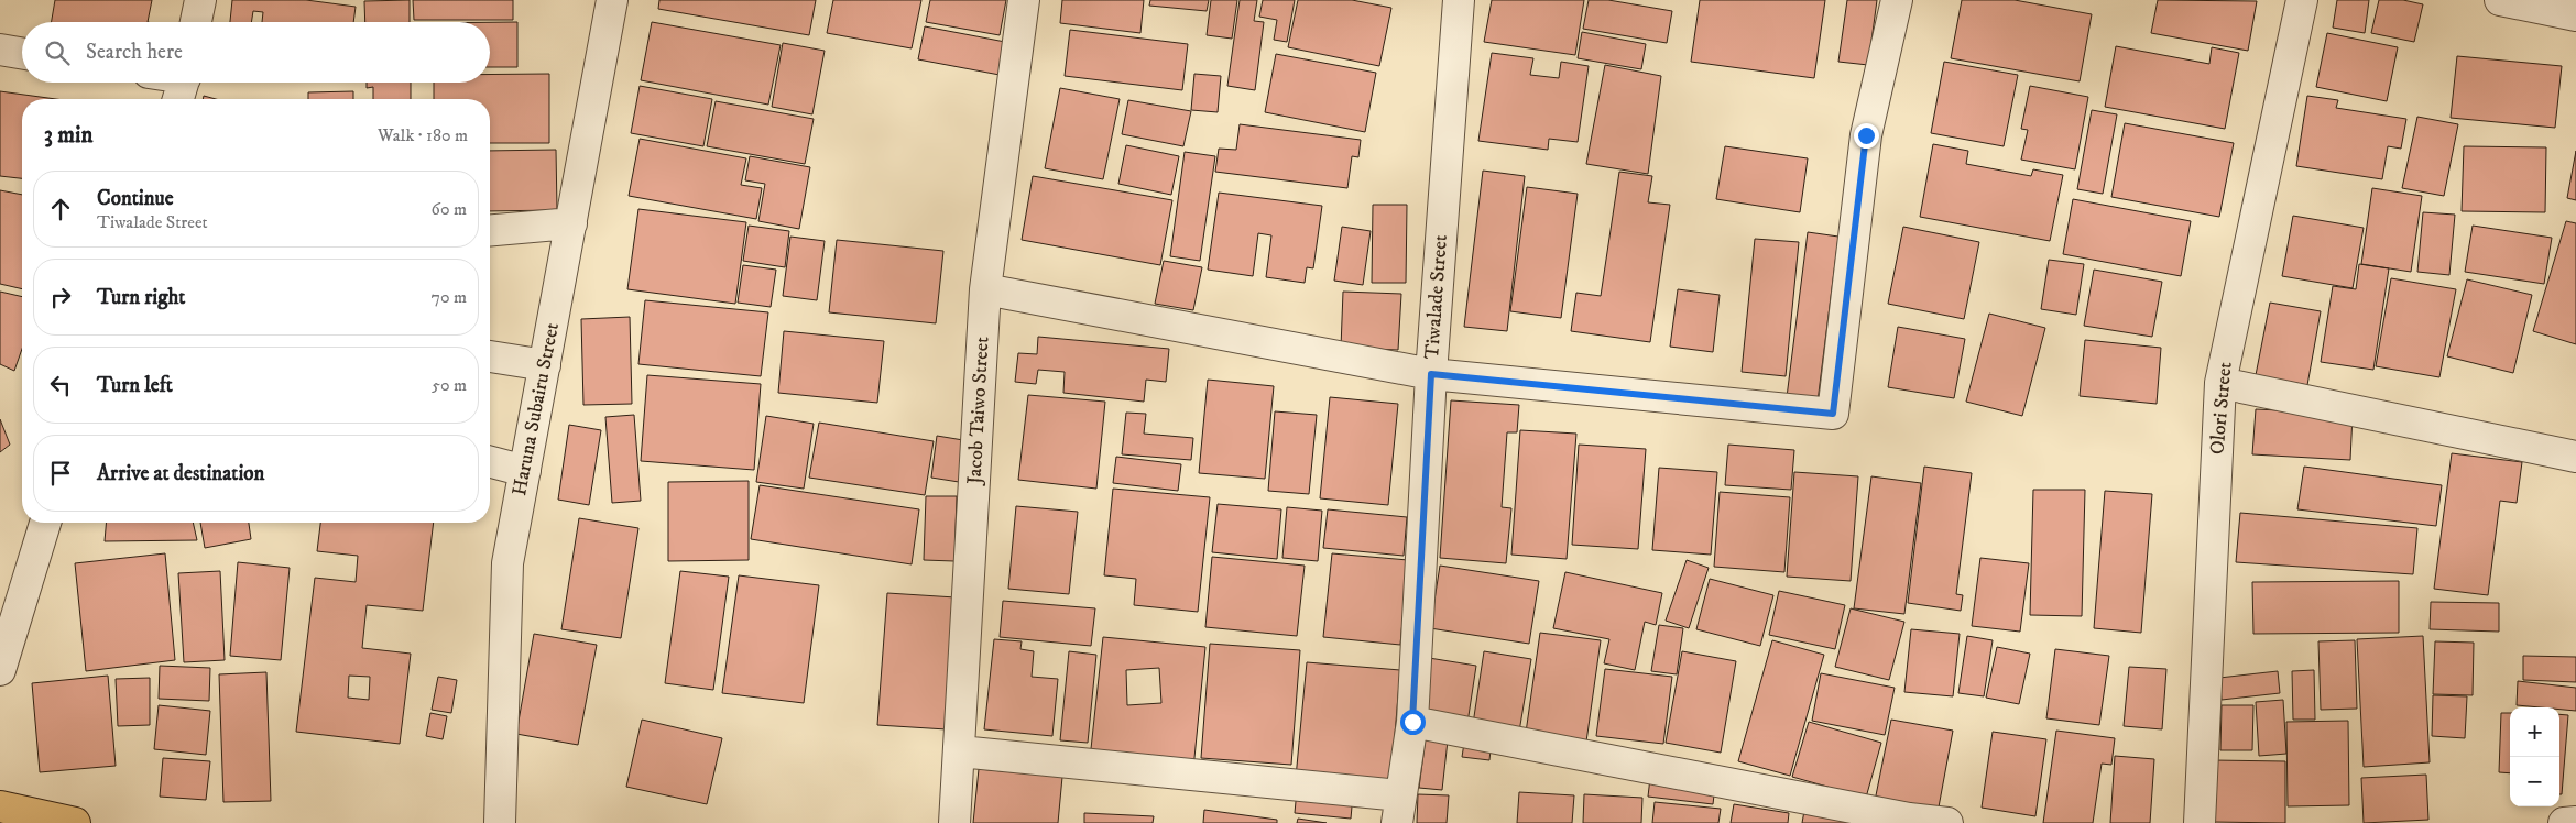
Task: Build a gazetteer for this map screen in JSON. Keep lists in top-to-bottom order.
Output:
{
  "streets": {
    "street": [
      "Tiwalade Street",
      "Olori Street",
      "Haruna Subairu Street",
      "Jacob Taiwo Street"
    ]
  },
  "page": {
    "search": "Search here",
    "heading": ["3 min", "Walk · 180 m"],
    "list": [
      ["Continue", "Tiwalade Street", "60 m"],
      ["Turn right", "70 m"],
      ["Turn left", "50 m"],
      "Arrive at destination"
    ],
    "map_buttons": ["+", "−"]
  }
}
